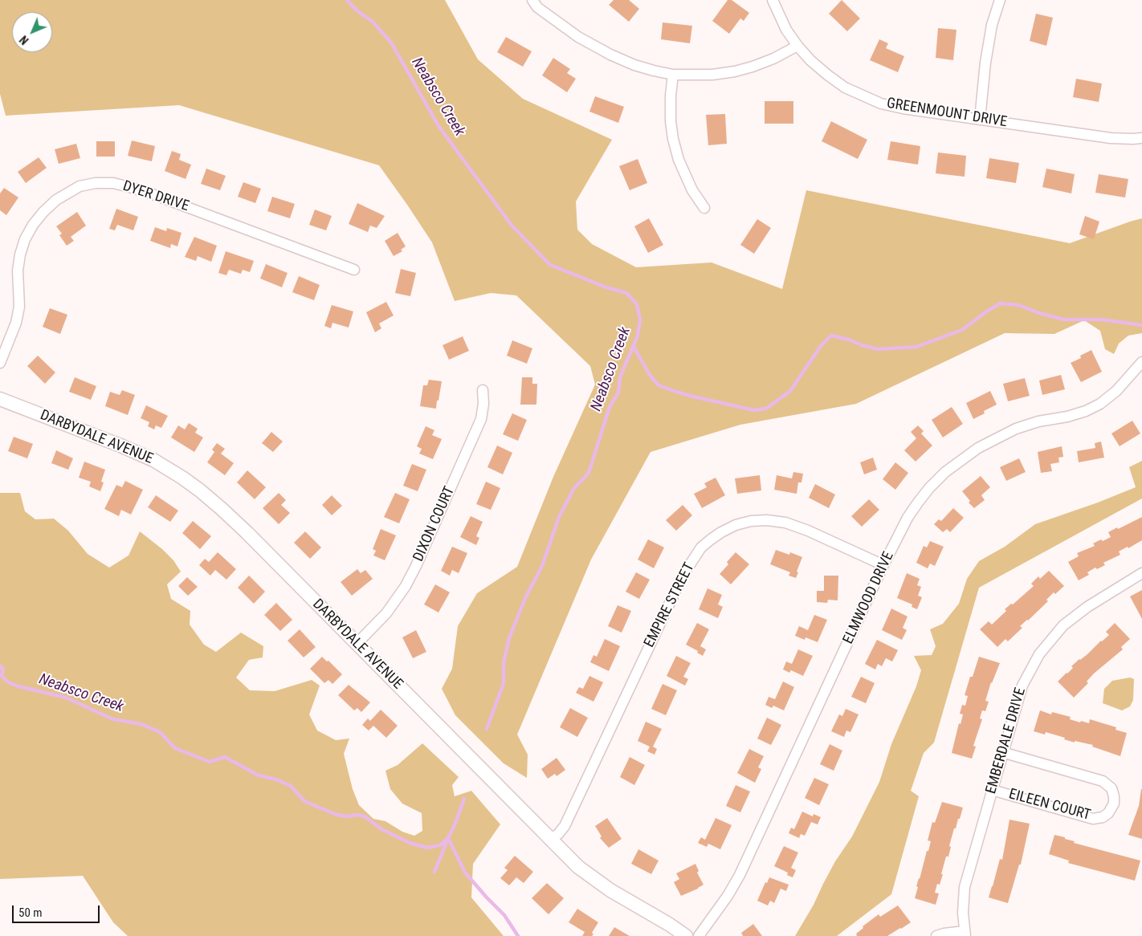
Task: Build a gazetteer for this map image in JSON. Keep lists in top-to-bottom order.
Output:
{
  "streets": {
    "street": [
      "GREENMOUNT DRIVE",
      "DYER DRIVE",
      "DARBYDALE AVENUE",
      "DIXON COURT",
      "ELMWOOD DRIVE",
      "EMPIRE STREET",
      "EMBERDALE DRIVE",
      "EILEEN COURT"
    ]
  },
  "crossings": [
    ["DARBYDALE AVENUE", "DIXON COURT"],
    ["DARBYDALE AVENUE", "EMPIRE STREET"],
    ["ELMWOOD DRIVE", "EMPIRE STREET"],
    ["EMBERDALE DRIVE", "EILEEN COURT"]
  ],
  "water": ["Neabsco Creek"],
  "scale_bar": "50 m",
  "north": "bottom left"
}
